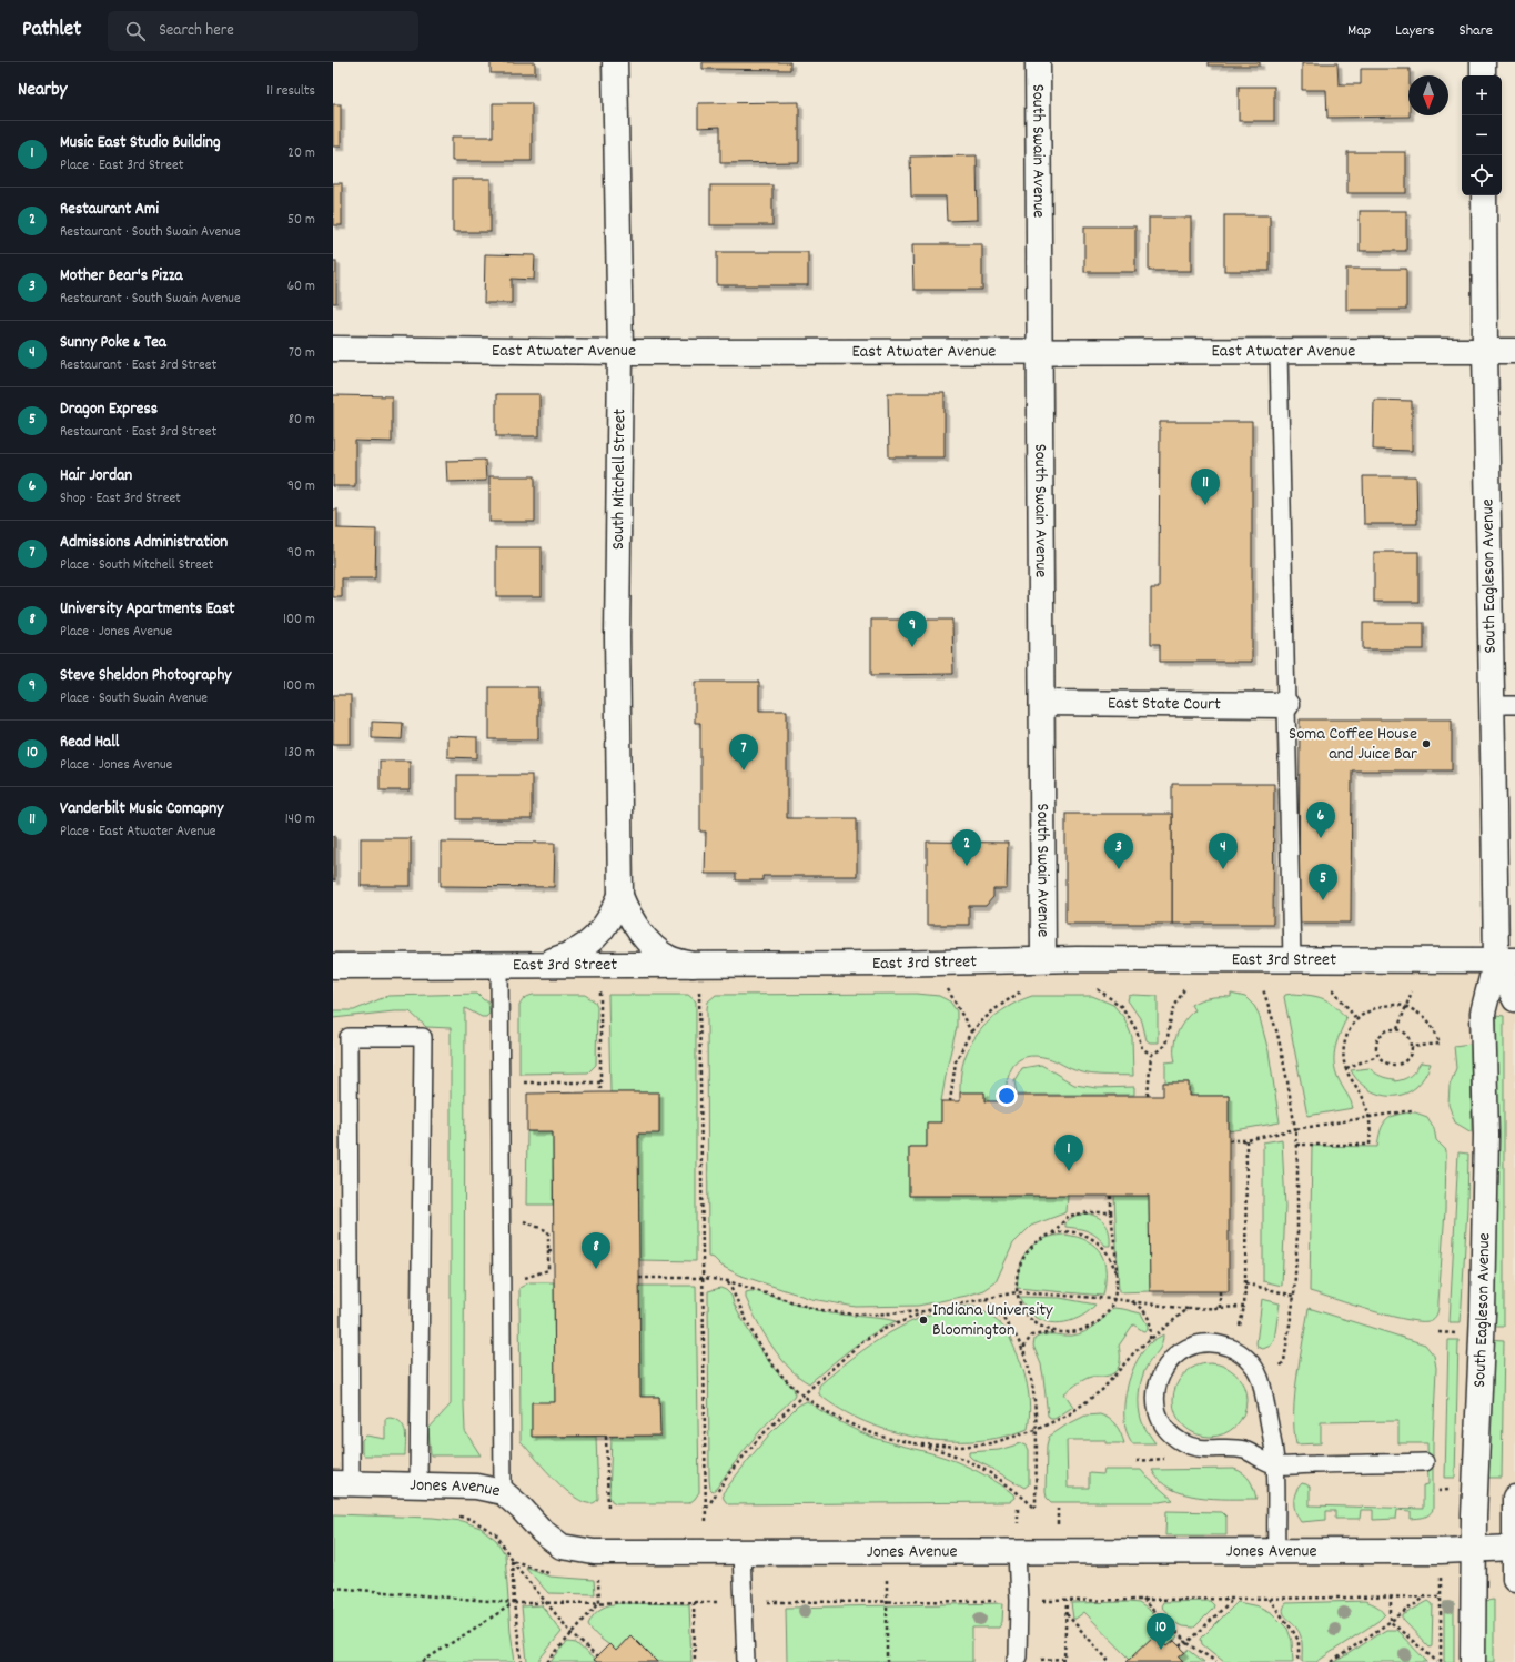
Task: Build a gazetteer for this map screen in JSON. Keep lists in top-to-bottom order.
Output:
{
  "streets": {
    "street": [
      "South Swain Avenue",
      "East Atwater Avenue",
      "South Mitchell Street",
      "South Eagleson Avenue",
      "East State Court",
      "East 3rd Street",
      "Jones Avenue"
    ]
  },
  "crossings": [
    ["South Swain Avenue", "East Atwater Avenue"],
    ["South Swain Avenue", "East State Court"],
    ["South Swain Avenue", "East 3rd Street"],
    ["East Atwater Avenue", "South Mitchell Street"],
    ["East Atwater Avenue", "South Eagleson Avenue"],
    ["South Mitchell Street", "East 3rd Street"],
    ["South Eagleson Avenue", "East 3rd Street"],
    ["South Eagleson Avenue", "Jones Avenue"]
  ],
  "places": ["Soma Coffee House and Juice Bar", "Indiana University Bloomington"],
  "north": "bottom",
  "page": {
    "header": "Pathlet",
    "search": "Search here",
    "nav": ["Map", "Layers", "Share"],
    "heading": ["Nearby", "11 results"],
    "map_buttons": ["+", "−"],
    "list": [
      {
        "mark": "1",
        "name": "Music East Studio Building",
        "note": "Place · East 3rd Street",
        "value": "20 m"
      },
      {
        "mark": "2",
        "name": "Restaurant Ami",
        "note": "Restaurant · South Swain Avenue",
        "value": "50 m"
      },
      {
        "mark": "3",
        "name": "Mother Bear's Pizza",
        "note": "Restaurant · South Swain Avenue",
        "value": "60 m"
      },
      {
        "mark": "4",
        "name": "Sunny Poke & Tea",
        "note": "Restaurant · East 3rd Street",
        "value": "70 m"
      },
      {
        "mark": "5",
        "name": "Dragon Express",
        "note": "Restaurant · East 3rd Street",
        "value": "80 m"
      },
      {
        "mark": "6",
        "name": "Hair Jordan",
        "note": "Shop · East 3rd Street",
        "value": "90 m"
      },
      {
        "mark": "7",
        "name": "Admissions Administration",
        "note": "Place · South Mitchell Street",
        "value": "90 m"
      },
      {
        "mark": "8",
        "name": "University Apartments East",
        "note": "Place · Jones Avenue",
        "value": "100 m"
      },
      {
        "mark": "9",
        "name": "Steve Sheldon Photography",
        "note": "Place · South Swain Avenue",
        "value": "100 m"
      },
      {
        "mark": "10",
        "name": "Read Hall",
        "note": "Place · Jones Avenue",
        "value": "130 m"
      },
      {
        "mark": "11",
        "name": "Vanderbilt Music Comapny",
        "note": "Place · East Atwater Avenue",
        "value": "140 m"
      }
    ],
    "pins": [
      "11",
      "9",
      "7",
      "6",
      "2",
      "3",
      "4",
      "5",
      "1",
      "8",
      "10"
    ]
  }
}
